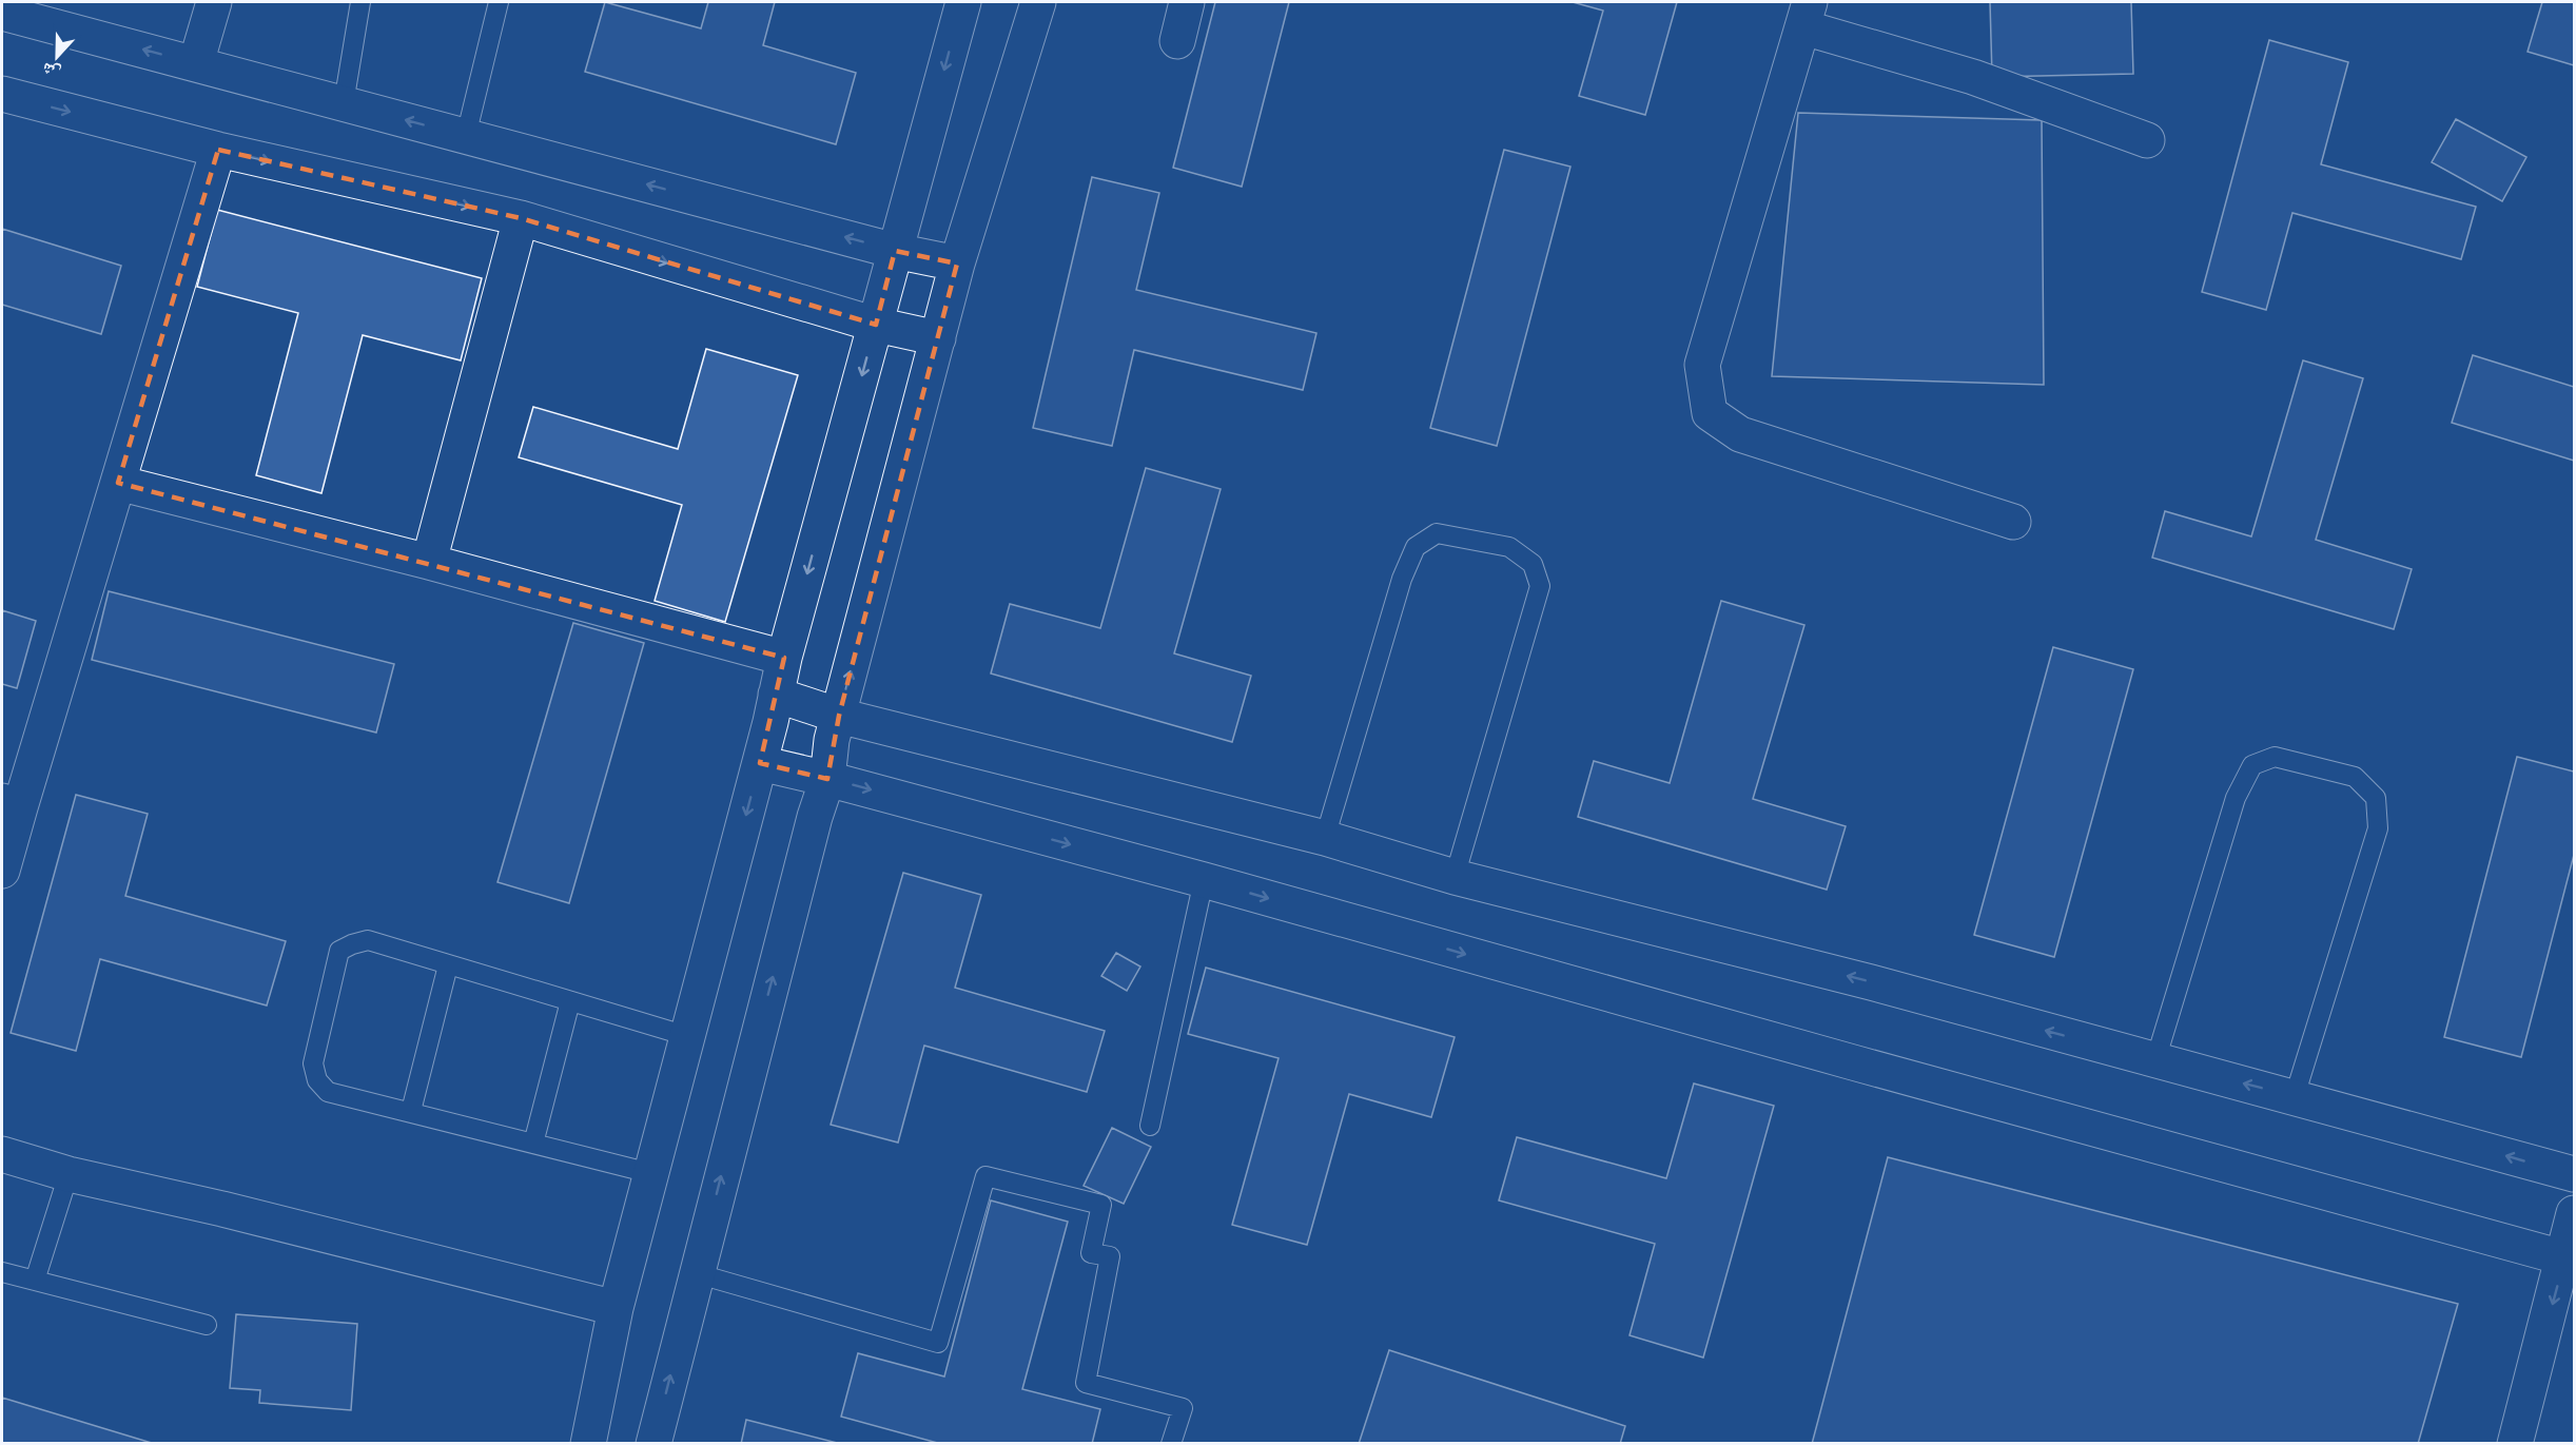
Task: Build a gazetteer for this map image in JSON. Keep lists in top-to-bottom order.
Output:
{
  "north": "bottom"
}
